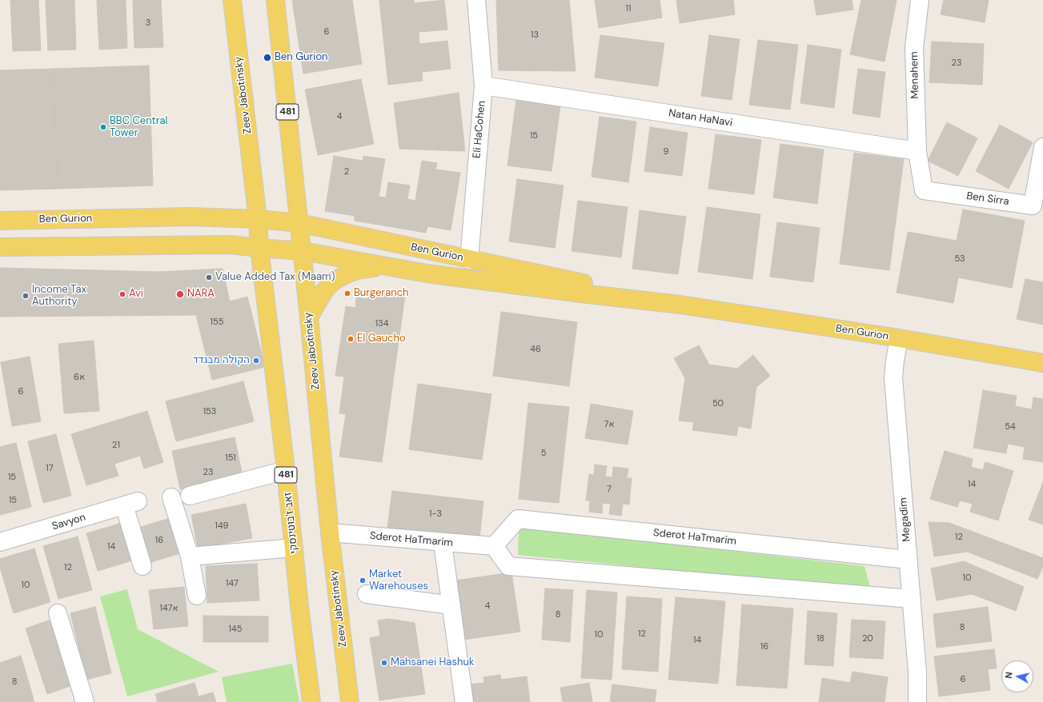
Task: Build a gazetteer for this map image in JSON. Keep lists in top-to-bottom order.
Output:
{
  "streets": {
    "main road": [
      "Zeev Jabotinsky",
      "481",
      "Ben Gurion",
      "זאב ז'בוטינסקי"
    ],
    "street": [
      "Menahem",
      "Natan HaNavi",
      "Eli HaCohen",
      "Ben Sirra",
      "Megadim",
      "Savyon",
      "Sderot HaTmarim"
    ]
  },
  "crossings": [
    ["Menahem", "Natan HaNavi"],
    ["Menahem", "Ben Sirra"],
    ["Zeev Jabotinsky", "Ben Gurion"],
    ["Zeev Jabotinsky", "זאב ז'בוטינסקי"],
    ["Zeev Jabotinsky", "Sderot HaTmarim"],
    ["Natan HaNavi", "Eli HaCohen"],
    ["Natan HaNavi", "Ben Sirra"],
    ["Eli HaCohen", "Ben Gurion"],
    ["Ben Gurion", "Megadim"],
    ["Ben Gurion", "זאב ז'בוטינסקי"],
    ["Megadim", "Sderot HaTmarim"]
  ],
  "places": [
    "Ben Gurion",
    "BBC Central Tower",
    "Value Added Tax (Maam)",
    "Burgeranch",
    "Avi",
    "NARA",
    "Income Tax Authority",
    "El Gaucho",
    "הקולה מבגדד",
    "Market Warehouses",
    "Mahsanei Hashuk"
  ],
  "house_numbers": [
    "11",
    "3",
    "6",
    "13",
    "23",
    "4",
    "15",
    "9",
    "2",
    "53",
    "155",
    "134",
    "46",
    "6א",
    "6",
    "50",
    "153",
    "7א",
    "54",
    "21",
    "5",
    "151",
    "17",
    "23",
    "15",
    "14",
    "7",
    "15",
    "1-3",
    "149",
    "12",
    "16",
    "14",
    "12",
    "10",
    "147",
    "10",
    "4",
    "147א",
    "8",
    "8",
    "145",
    "12",
    "10",
    "18",
    "20",
    "14",
    "16",
    "6",
    "8"
  ],
  "north": "left"
}
